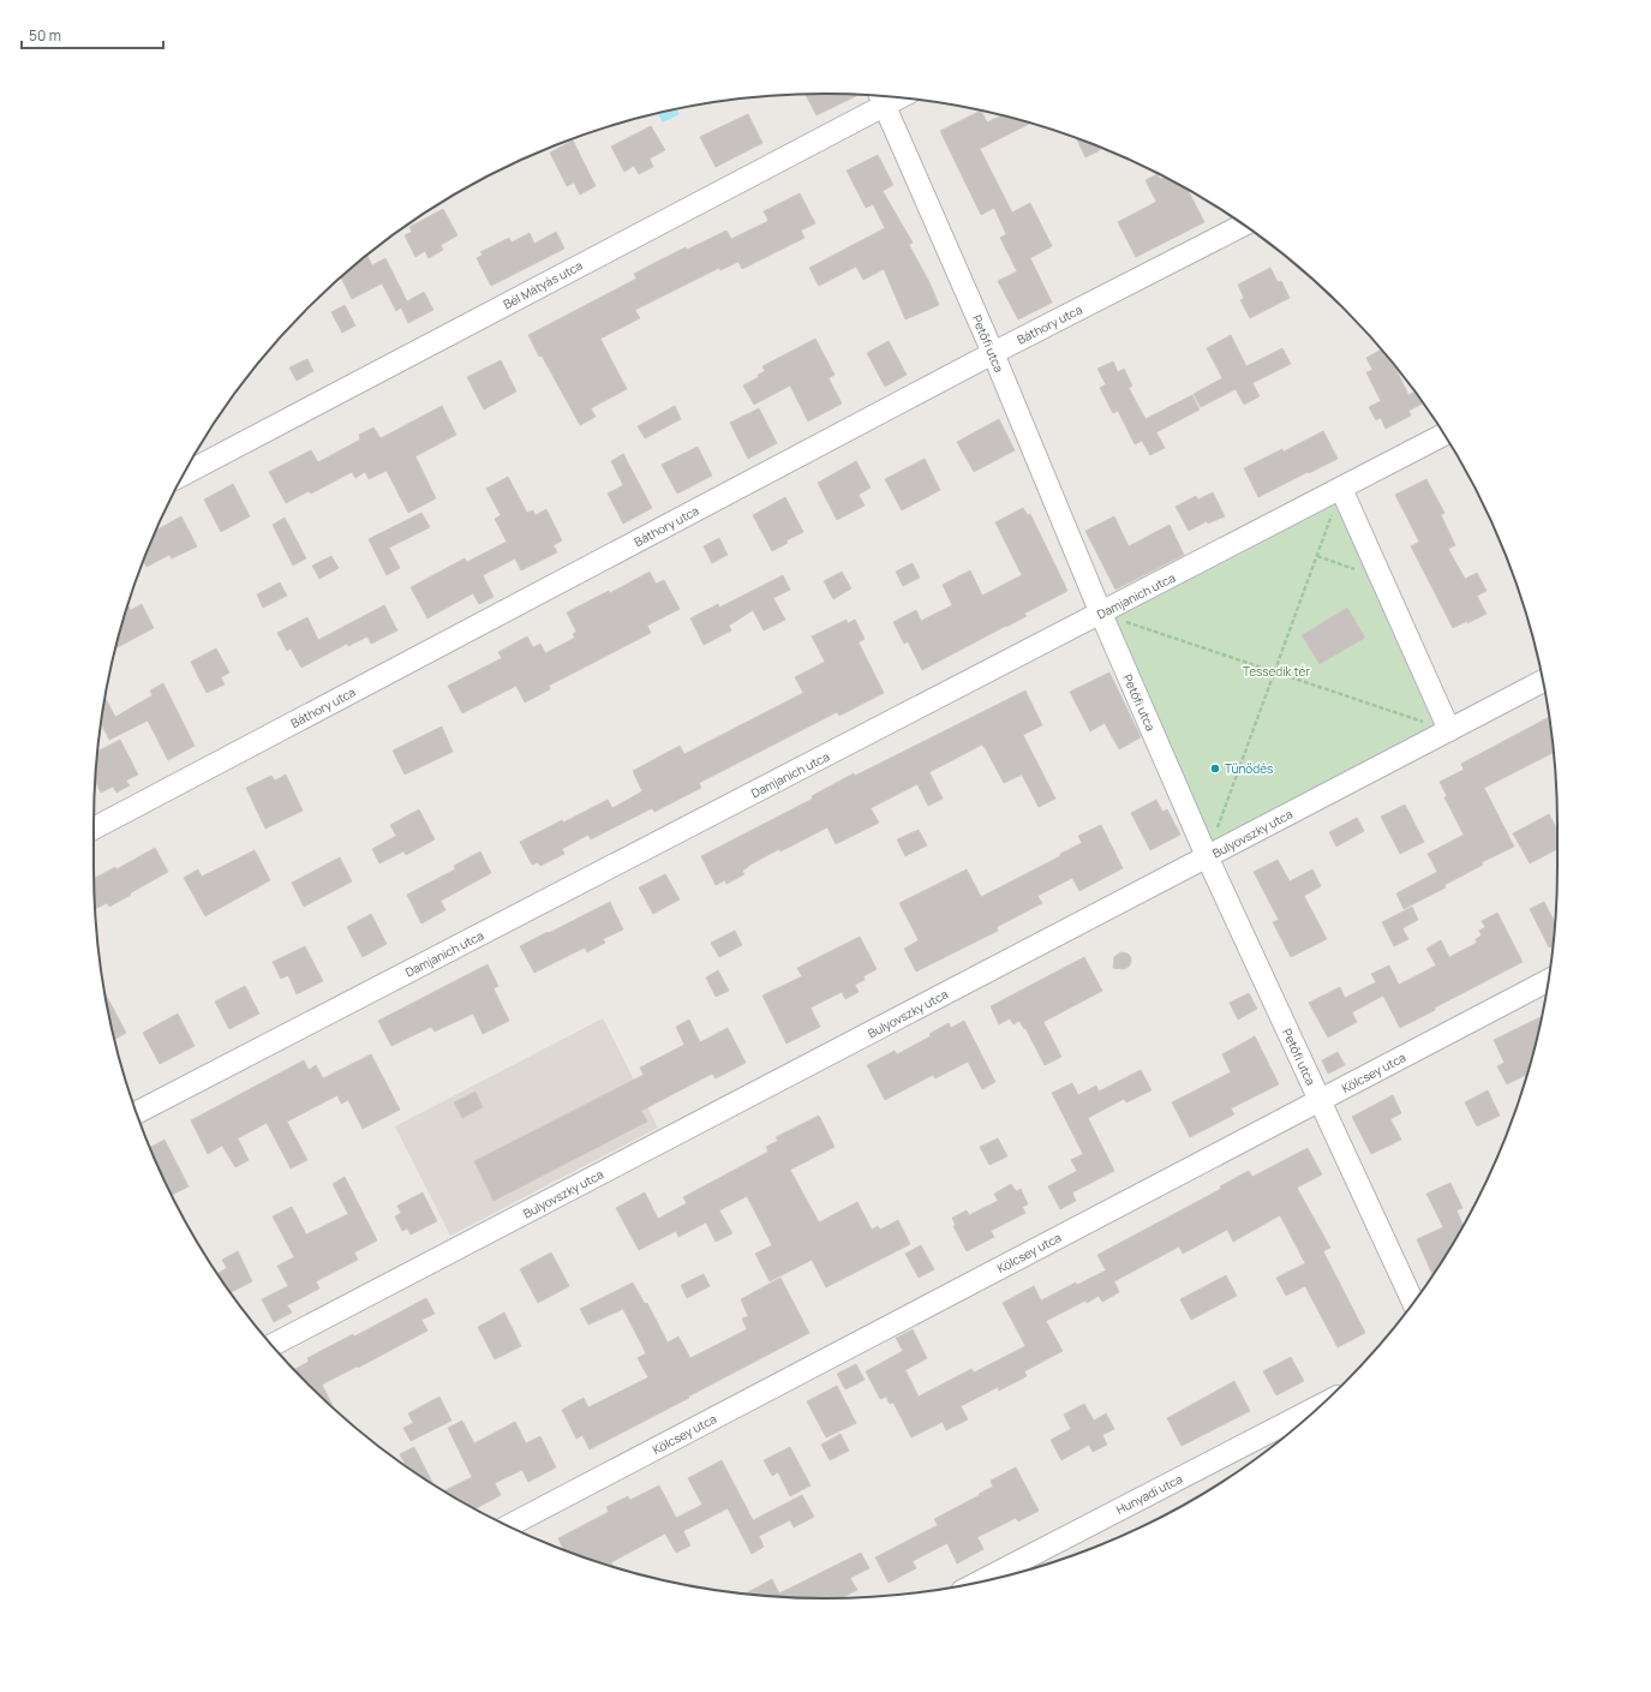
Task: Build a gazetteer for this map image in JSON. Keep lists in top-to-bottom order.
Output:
{
  "streets": {
    "street": [
      "Bél Mátyás utca",
      "Báthory utca",
      "Petőfi utca",
      "Damjanich utca",
      "Bulyovszky utca",
      "Kölcsey utca",
      "Hunyadi utca"
    ]
  },
  "crossings": [
    ["Bél Mátyás utca", "Petőfi utca"],
    ["Báthory utca", "Petőfi utca"],
    ["Petőfi utca", "Damjanich utca"],
    ["Petőfi utca", "Bulyovszky utca"],
    ["Petőfi utca", "Kölcsey utca"]
  ],
  "parks": ["Tessedik tér"],
  "places": ["Tűnődés"],
  "scale_bar": "50 m"
}
